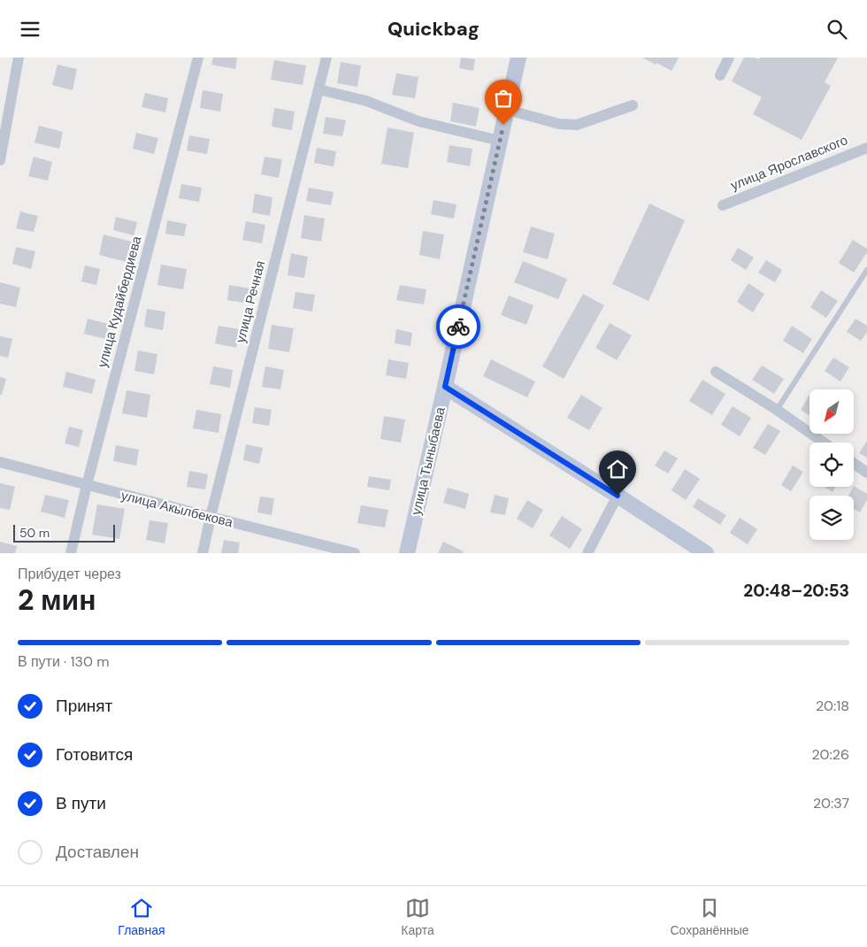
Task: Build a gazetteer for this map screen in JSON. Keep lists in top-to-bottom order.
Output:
{
  "streets": {
    "street": [
      "улица Ярославского",
      "улица Кудайбердиева",
      "улица Речная",
      "улица Тыныбаева",
      "улица Акылбекова"
    ]
  },
  "crossings": [
    ["улица Кудайбердиева", "улица Акылбекова"],
    ["улица Речная", "улица Акылбекова"]
  ],
  "scale_bar": "50 m",
  "north": "bottom left",
  "page": {
    "header": "Quickbag",
    "scale": "50 m",
    "heading": ["2 мин", "Прибудет через", "20:48–20:53"],
    "bar": "В пути · 130 m",
    "list": [
      ["Принят", "20:18"],
      ["Готовится", "20:26"],
      ["В пути", "20:37"],
      "Доставлен"
    ],
    "tabs": ["Главная", "Карта", "Сохранённые"]
  }
}
